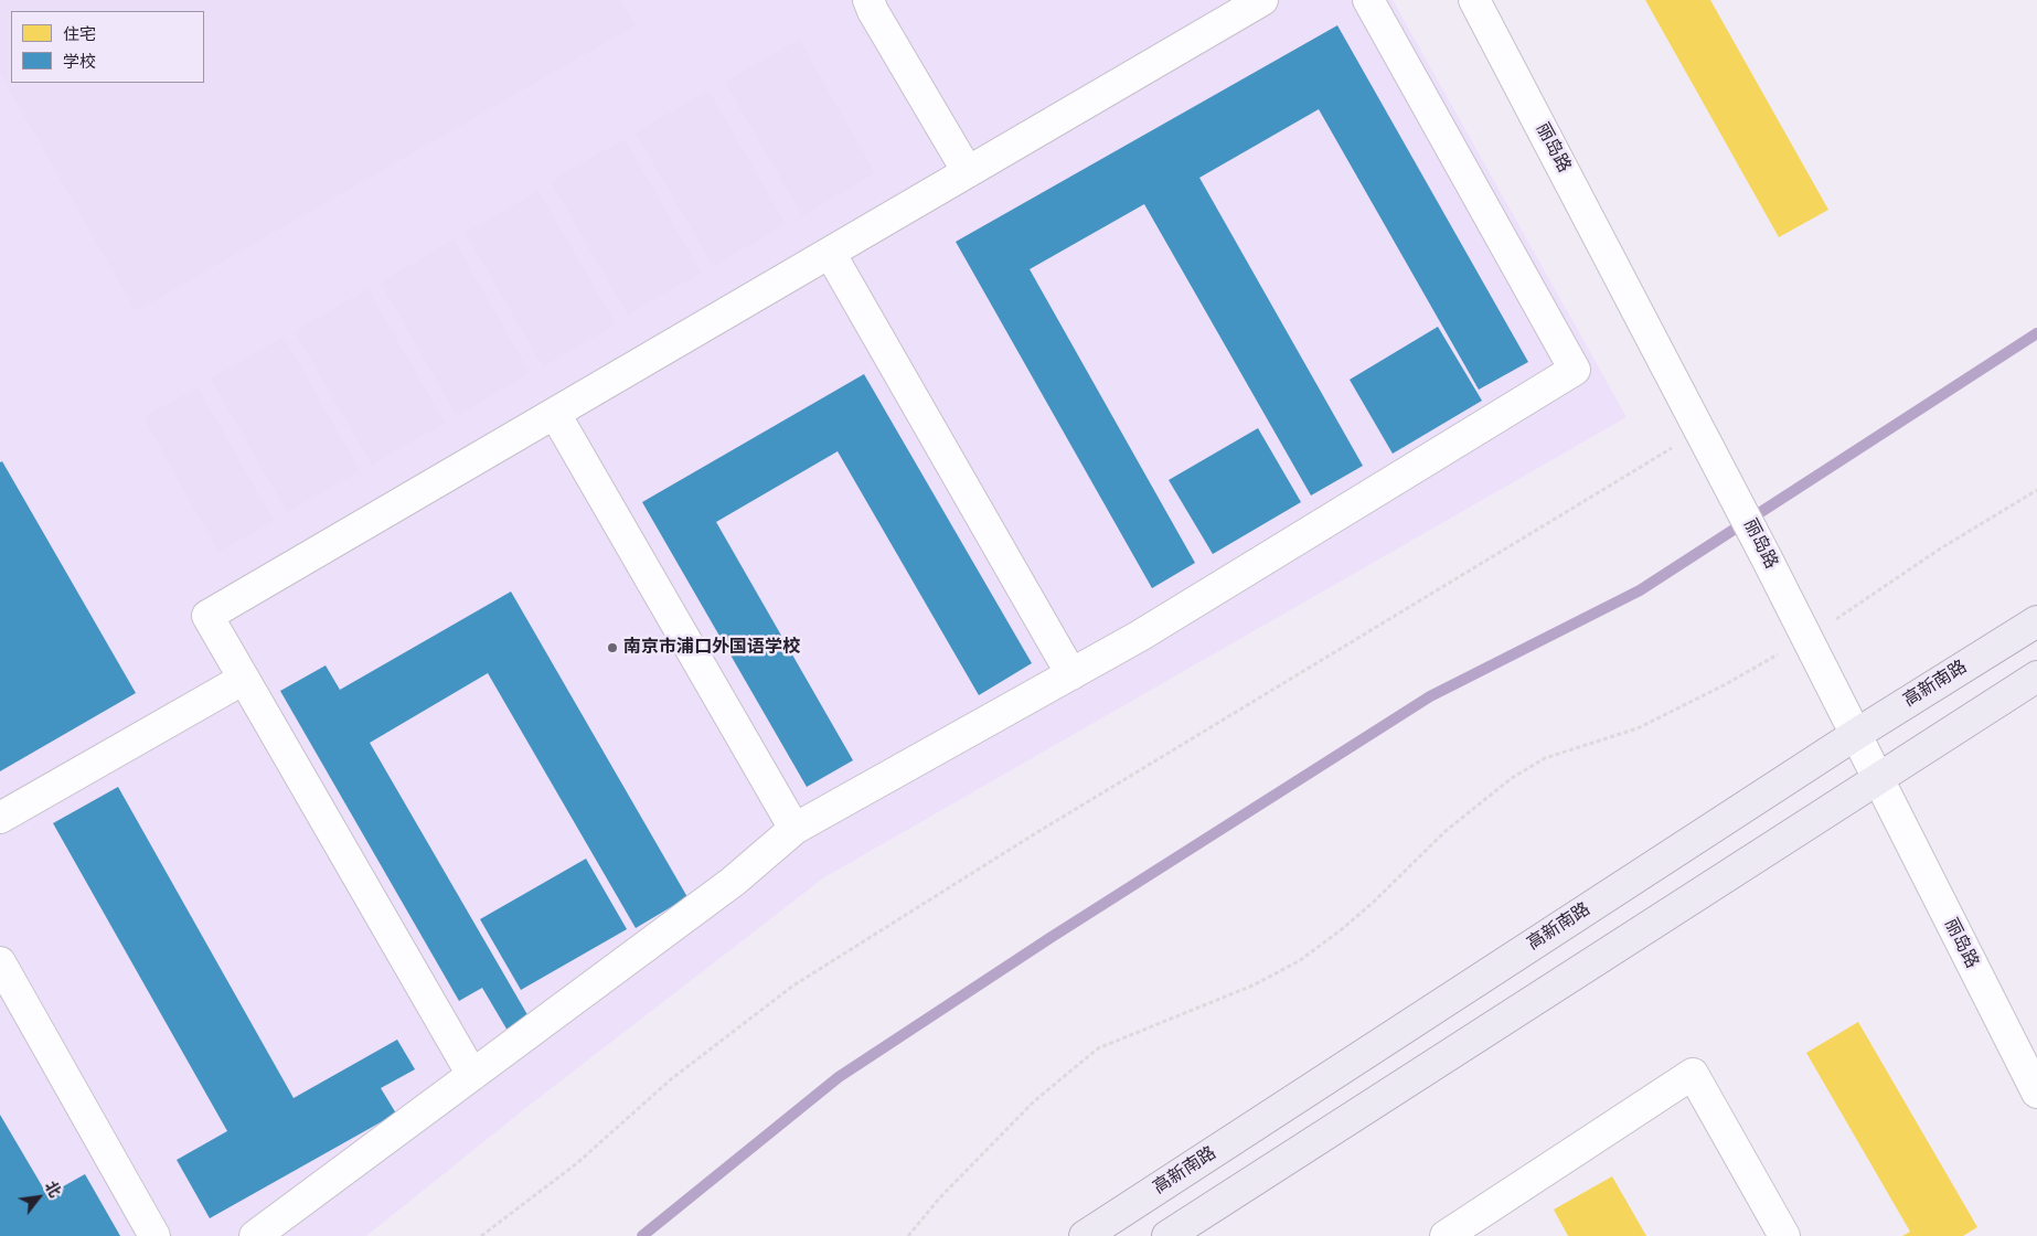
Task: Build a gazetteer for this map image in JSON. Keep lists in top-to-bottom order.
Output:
{
  "streets": {
    "main road": ["高新南路"],
    "street": ["丽岛路"]
  },
  "crossings": [
    ["丽岛路", "高新南路"]
  ],
  "places": ["南京市浦口外国语学校"],
  "legend": ["住宅", "学校"],
  "north": "top right"
}
